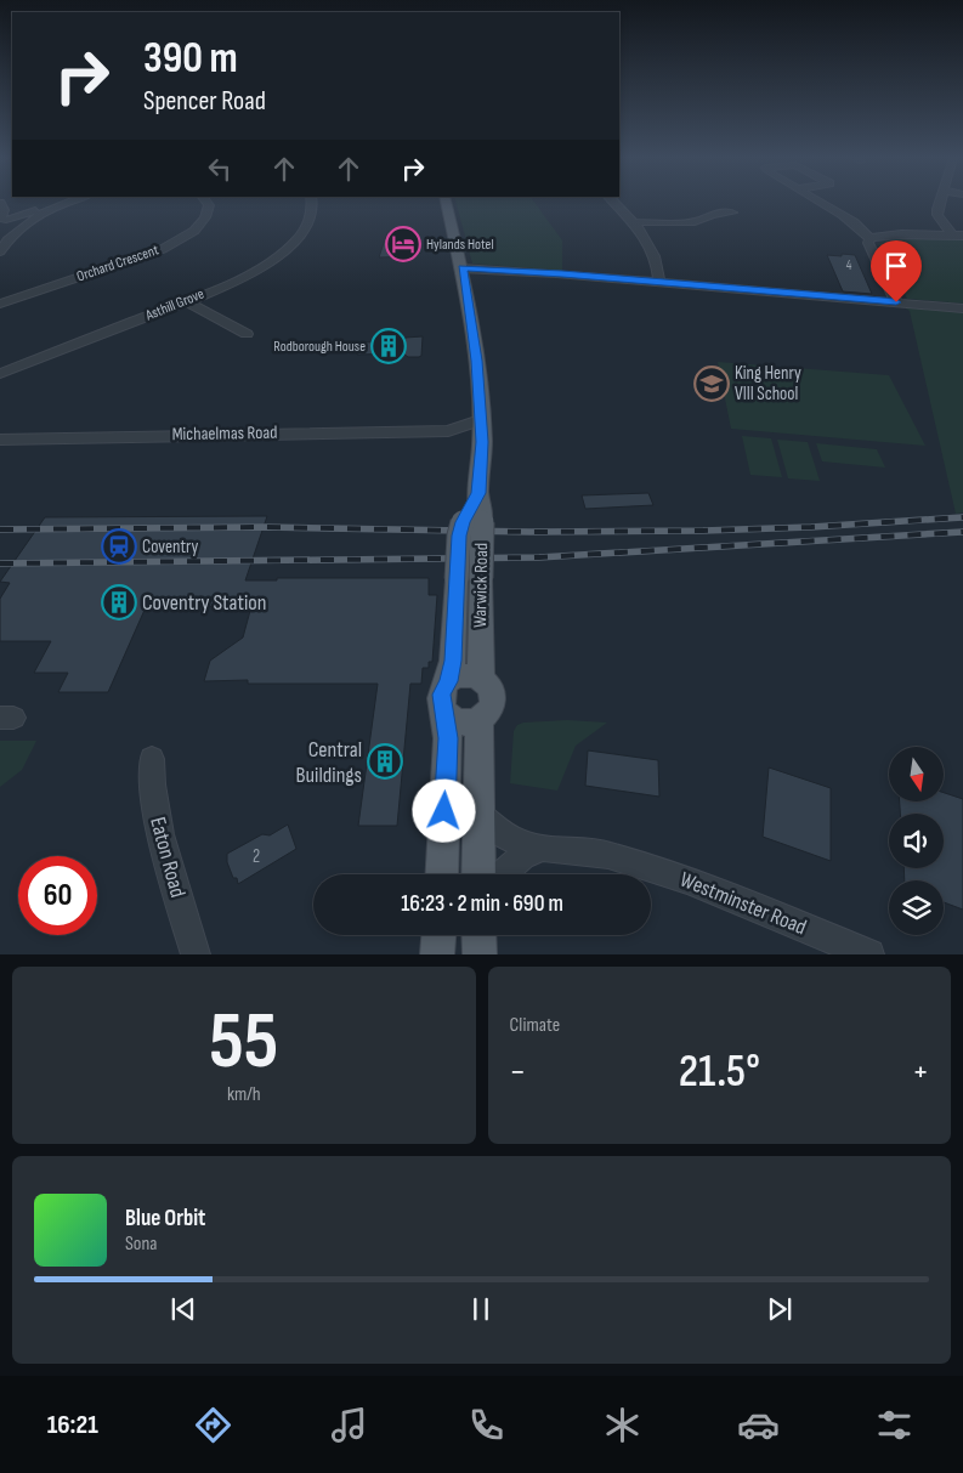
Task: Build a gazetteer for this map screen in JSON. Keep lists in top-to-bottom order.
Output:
{
  "streets": {
    "main road": ["Warwick Road"],
    "street": [
      "Orchard Crescent",
      "Asthill Grove",
      "Michaelmas Road",
      "Eaton Road",
      "Westminster Road"
    ]
  },
  "crossings": [
    ["Michaelmas Road", "Warwick Road"],
    ["Warwick Road", "Westminster Road"]
  ],
  "places": {
    "hotel": ["Hylands Hotel"],
    "building": ["Rodborough House", "Coventry Station", "Central Buildings"],
    "school or university": ["King Henry VIII School"],
    "station": ["Coventry"]
  },
  "house_numbers": ["4", "2"],
  "north": "bottom",
  "page": {
    "turn": ["390 m", "Spencer Road"],
    "limit": "60",
    "trip": "16:23 · 2 min · 690 m",
    "tile": [
      ["55", "km/h"],
      "Climate"
    ],
    "heat": ["−", "21.5°", "+"],
    "song": ["Blue Orbit", "Sona"],
    "tabs": "16:21"
  }
}
